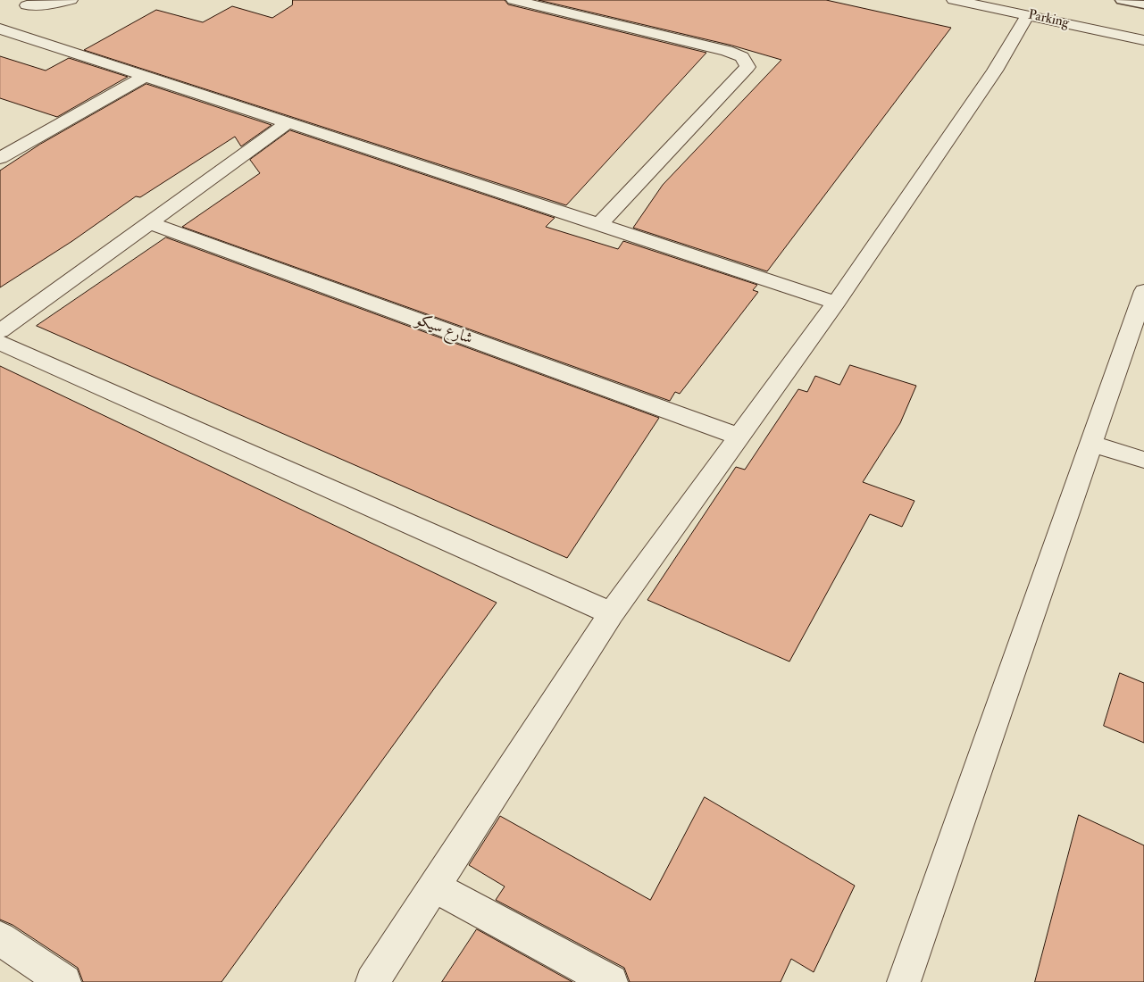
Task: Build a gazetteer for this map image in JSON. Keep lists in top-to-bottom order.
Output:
{
  "streets": {
    "street": ["Parking", "شارع سيكو"]
  }
}
